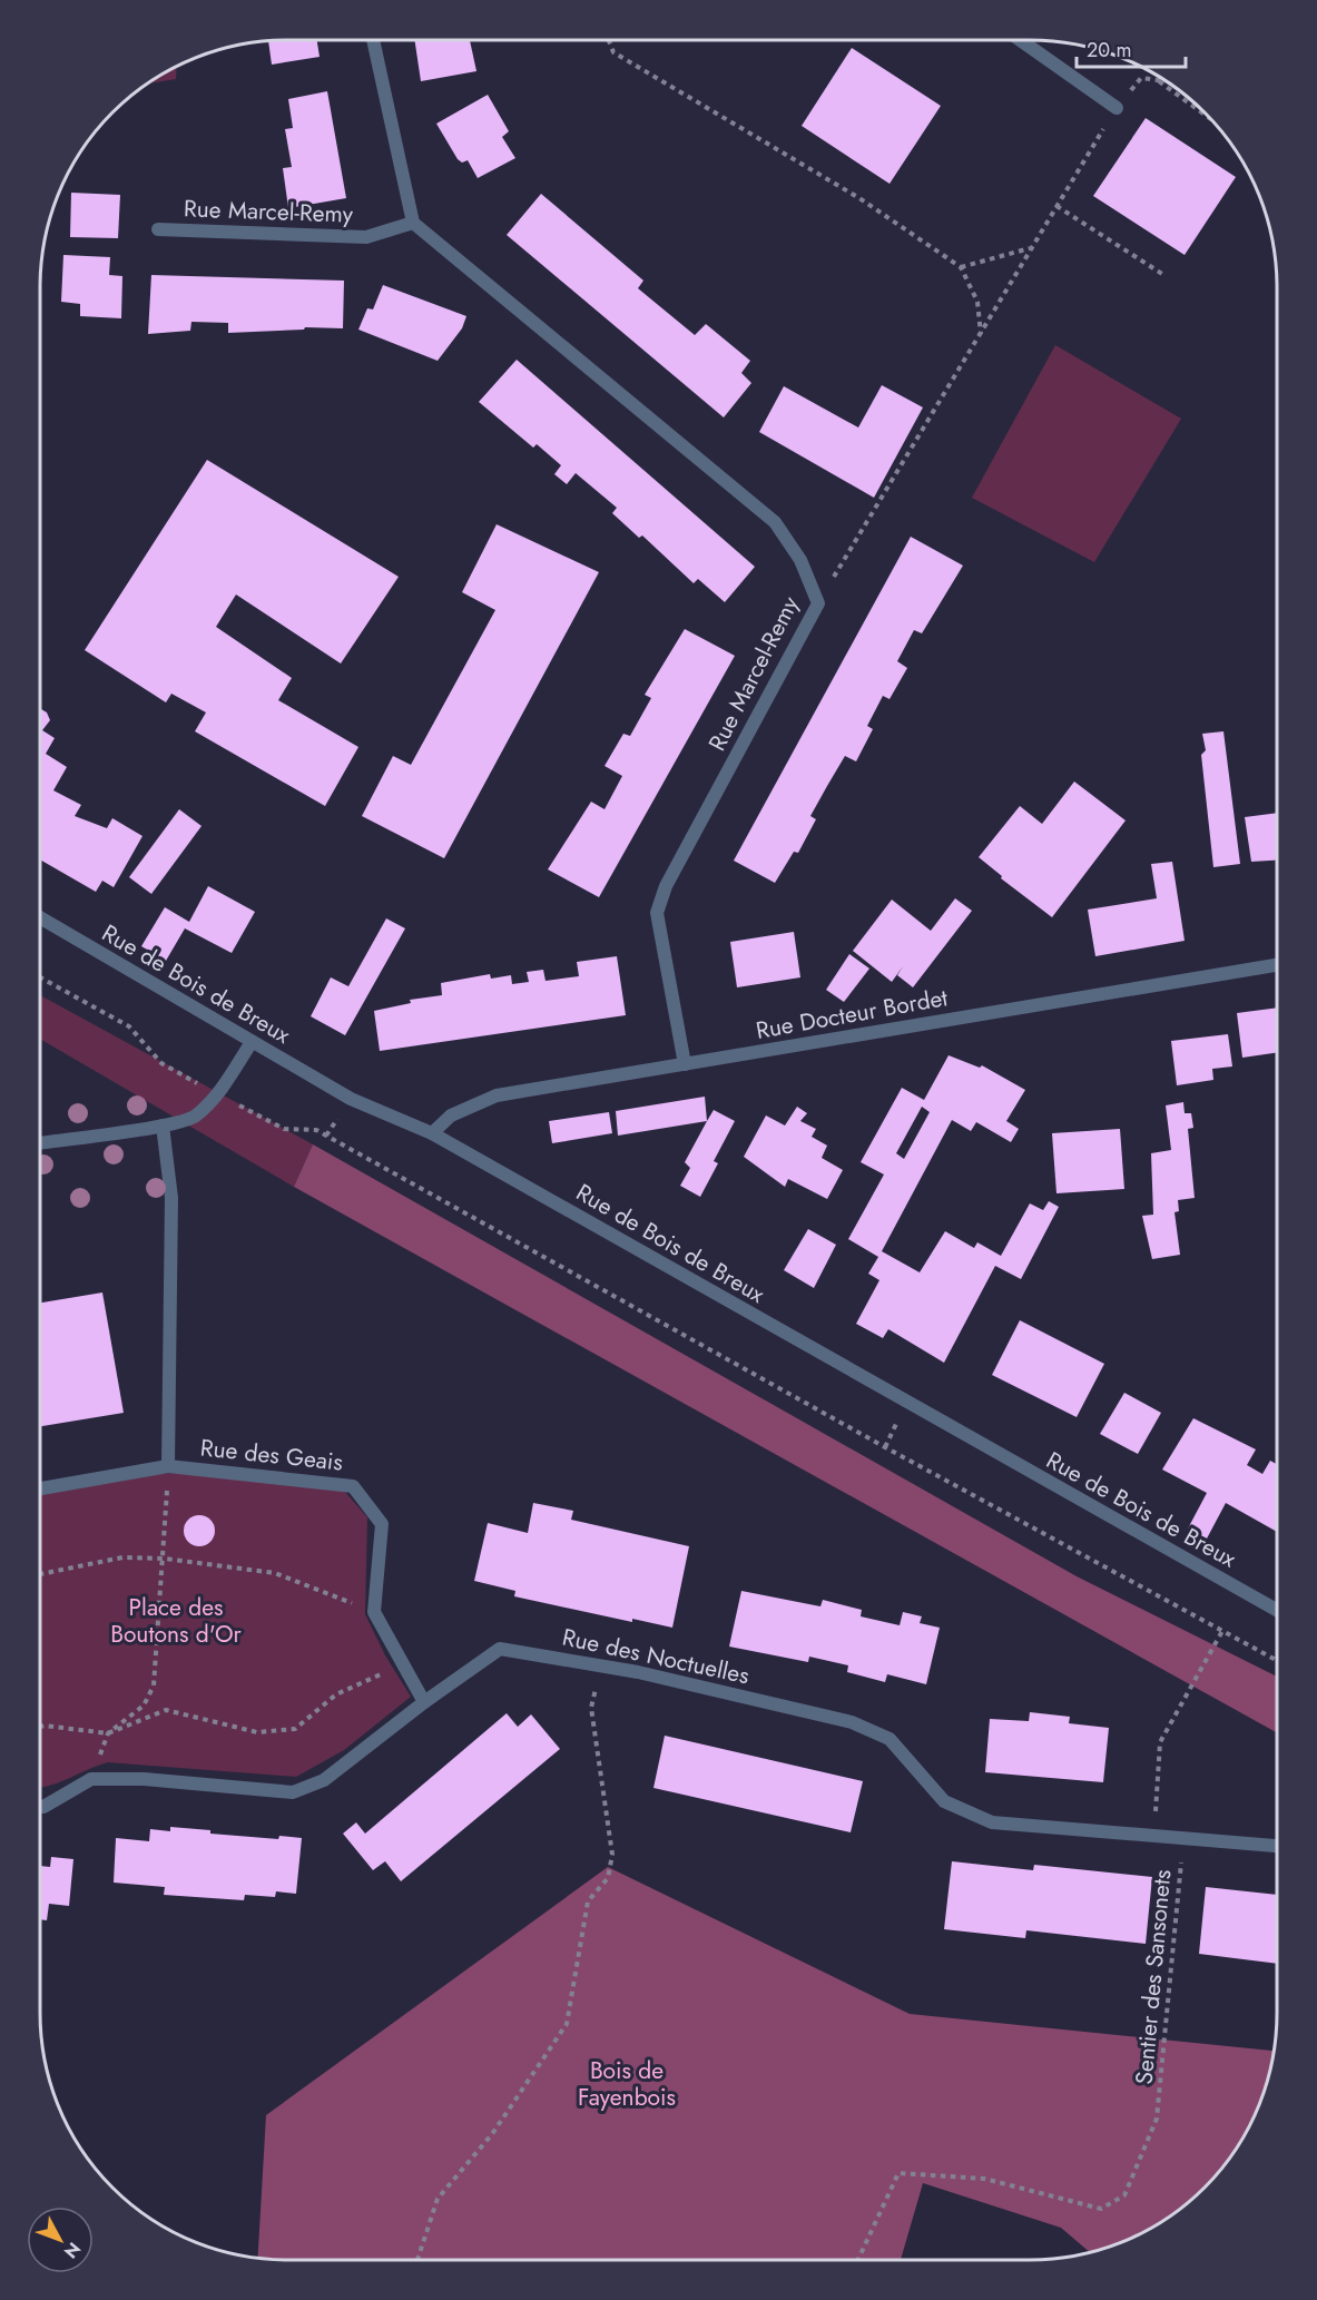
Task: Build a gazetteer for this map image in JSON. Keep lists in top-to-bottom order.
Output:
{
  "streets": {
    "street": [
      "Rue Marcel-Remy",
      "Rue de Bois de Breux",
      "Rue Docteur Bordet",
      "Rue des Geais",
      "Rue des Noctuelles"
    ],
    "path": ["Sentier des Sansonets"]
  },
  "crossings": [
    ["Rue Marcel-Remy", "Rue Docteur Bordet"],
    ["Rue de Bois de Breux", "Rue Docteur Bordet"],
    ["Rue des Noctuelles", "Sentier des Sansonets"]
  ],
  "parks": ["Place des Boutons d'Or", "Bois de Fayenbois"],
  "scale_bar": "20 m",
  "north": "bottom right"
}
